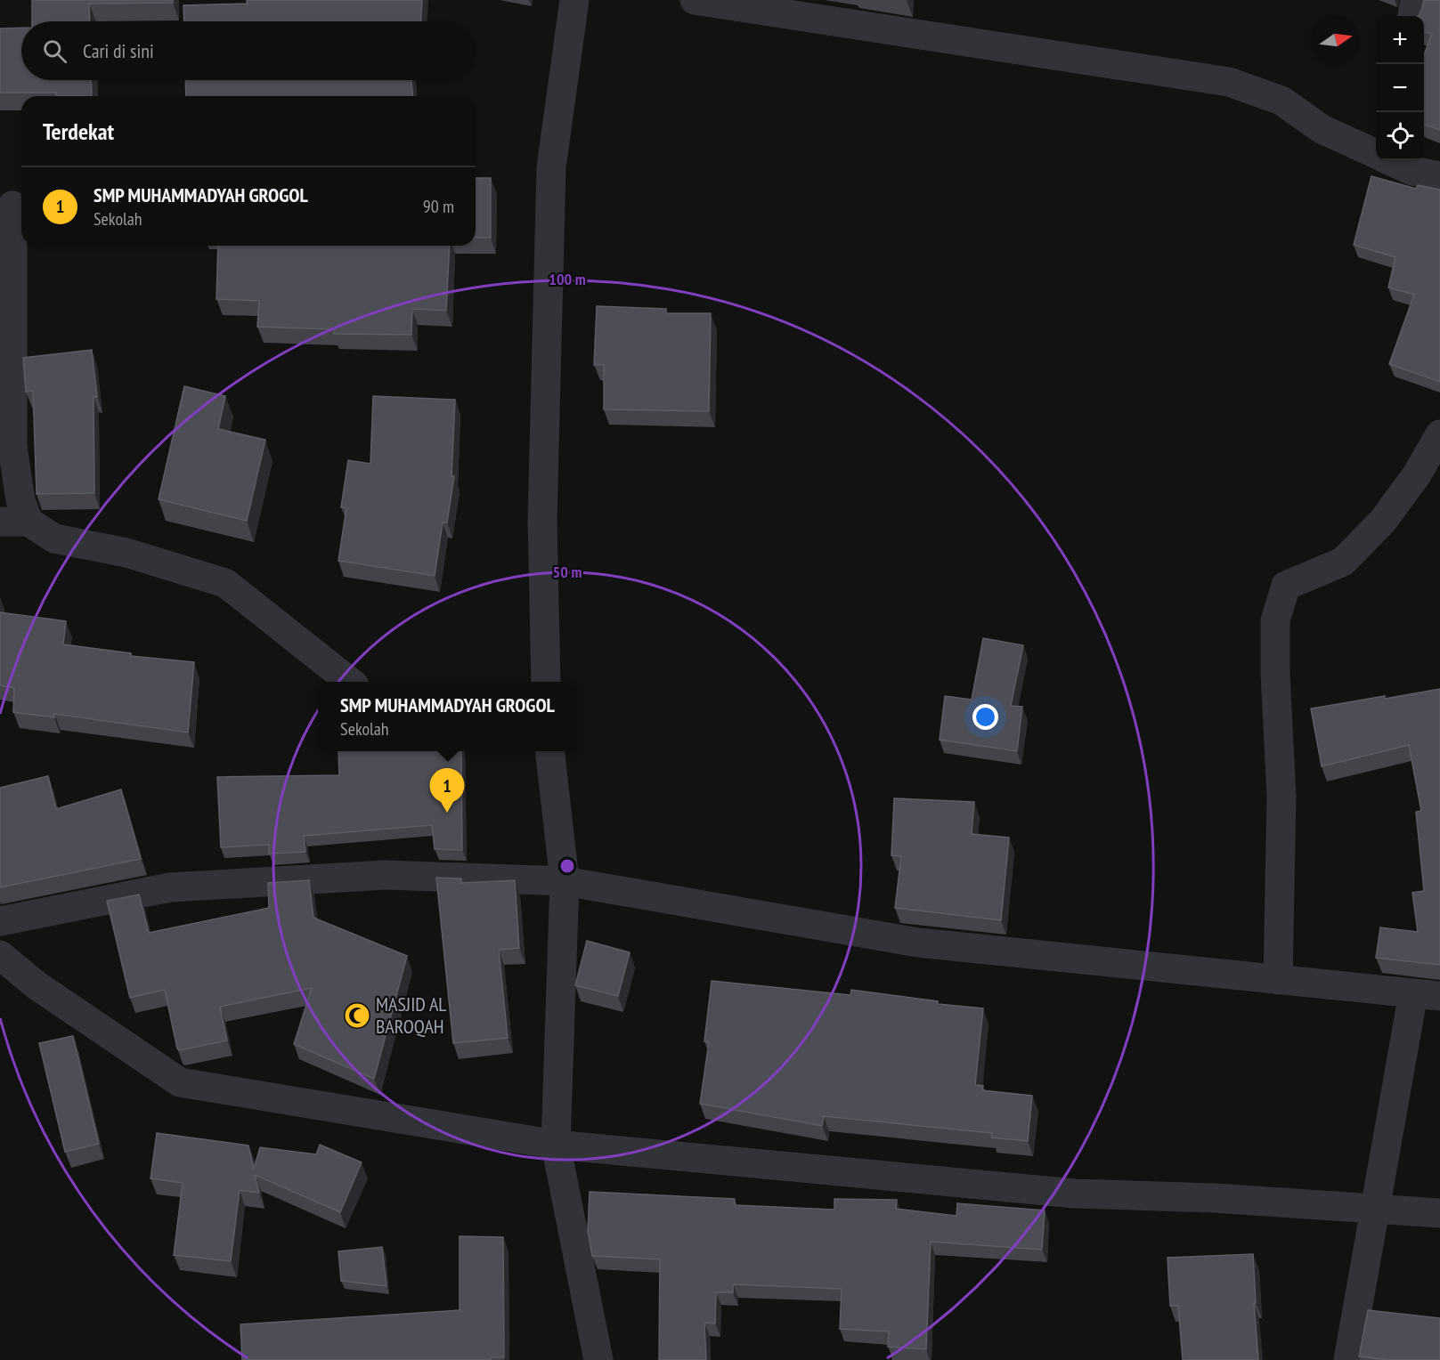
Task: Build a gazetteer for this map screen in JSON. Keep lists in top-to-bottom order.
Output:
{
  "places": {
    "mosque": ["MASJID AL BAROQAH"]
  },
  "north": "right",
  "page": {
    "map_buttons": ["+", "−"],
    "search": "Cari di sini",
    "heading": "Terdekat",
    "list": [
      {
        "mark": "1",
        "name": "SMP MUHAMMADYAH GROGOL",
        "note": "Sekolah",
        "value": "90 m"
      }
    ],
    "popup": ["SMP MUHAMMADYAH GROGOL", "Sekolah"],
    "pins": "1"
  },
  "rings": ["100 m", "50 m"]
}
